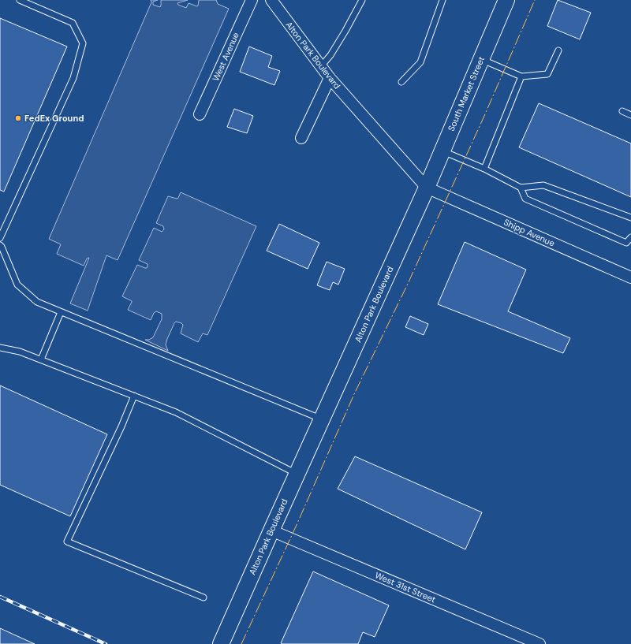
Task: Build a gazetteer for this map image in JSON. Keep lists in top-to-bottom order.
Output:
{
  "streets": {
    "main road": ["Alton Park Boulevard", "South Market Street"],
    "street": ["West Avenue", "Shipp Avenue", "West 31st Street"]
  },
  "crossings": [
    ["Alton Park Boulevard", "South Market Street"],
    ["Alton Park Boulevard", "Shipp Avenue"],
    ["Alton Park Boulevard", "West 31st Street"],
    ["South Market Street", "Shipp Avenue"]
  ],
  "places": ["FedEx Ground"]
}
